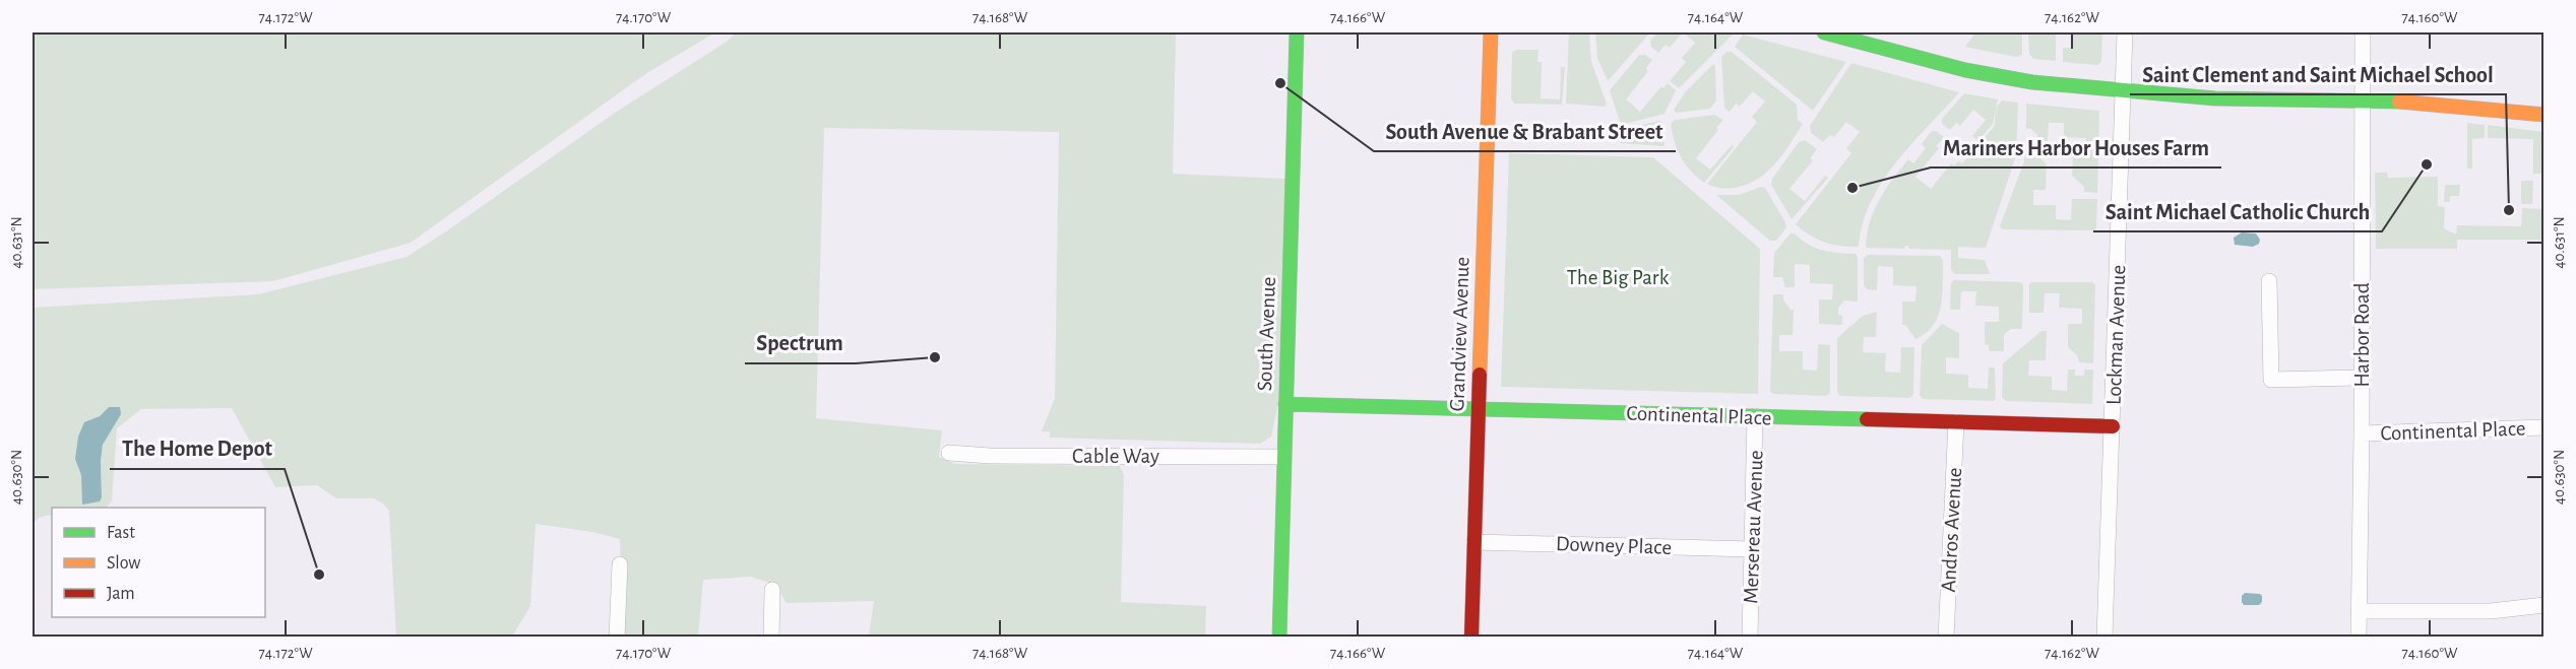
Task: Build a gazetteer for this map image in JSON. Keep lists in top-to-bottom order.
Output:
{
  "streets": {
    "street": [
      "South Avenue",
      "Grandview Avenue",
      "Lockman Avenue",
      "Harbor Road",
      "Continental Place",
      "Cable Way",
      "Mersereau Avenue",
      "Andros Avenue",
      "Downey Place"
    ]
  },
  "crossings": [
    ["South Avenue", "Continental Place"],
    ["South Avenue", "Cable Way"],
    ["Grandview Avenue", "Continental Place"],
    ["Grandview Avenue", "Downey Place"],
    ["Lockman Avenue", "Continental Place"],
    ["Harbor Road", "Continental Place"],
    ["Continental Place", "Mersereau Avenue"],
    ["Continental Place", "Andros Avenue"],
    ["Mersereau Avenue", "Downey Place"]
  ],
  "parks": ["The Big Park"],
  "places": [
    "South Avenue & Brabant Street",
    "Saint Michael Catholic Church",
    "Mariners Harbor Houses Farm",
    "Saint Clement and Saint Michael School",
    "Spectrum",
    "The Home Depot"
  ],
  "legend": ["Fast", "Slow", "Jam"],
  "coordinates": [
    "74.172°W",
    "74.170°W",
    "74.168°W",
    "74.166°W",
    "74.164°W",
    "74.162°W",
    "74.160°W",
    "40.631°N",
    "40.630°N"
  ]
}
